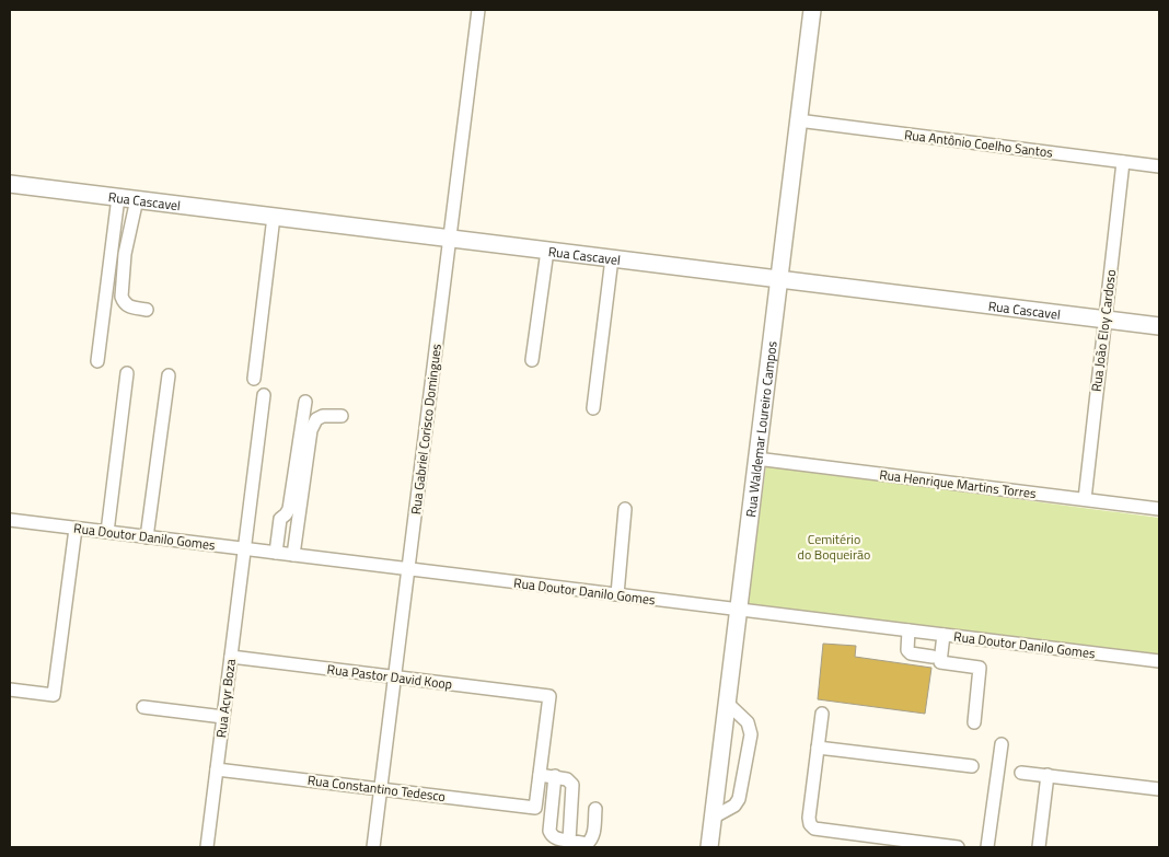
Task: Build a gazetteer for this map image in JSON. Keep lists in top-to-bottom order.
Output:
{
  "streets": {
    "main road": ["Rua Cascavel", "Rua Waldemar Loureiro Campos"],
    "street": [
      "Rua Antônio Coelho Santos",
      "Rua João Eloy Cardoso",
      "Rua Gabriel Corisco Domingues",
      "Rua Henrique Martins Torres",
      "Rua Doutor Danilo Gomes",
      "Rua Pastor David Koop",
      "Rua Acyr Boza",
      "Rua Constantino Tedesco"
    ]
  },
  "crossings": [
    ["Rua Antônio Coelho Santos", "Rua João Eloy Cardoso"],
    ["Rua Antônio Coelho Santos", "Rua Waldemar Loureiro Campos"],
    ["Rua Cascavel", "Rua João Eloy Cardoso"],
    ["Rua Cascavel", "Rua Waldemar Loureiro Campos"],
    ["Rua Cascavel", "Rua Gabriel Corisco Domingues"],
    ["Rua João Eloy Cardoso", "Rua Henrique Martins Torres"],
    ["Rua Waldemar Loureiro Campos", "Rua Henrique Martins Torres"],
    ["Rua Waldemar Loureiro Campos", "Rua Doutor Danilo Gomes"],
    ["Rua Gabriel Corisco Domingues", "Rua Doutor Danilo Gomes"],
    ["Rua Gabriel Corisco Domingues", "Rua Pastor David Koop"],
    ["Rua Gabriel Corisco Domingues", "Rua Constantino Tedesco"],
    ["Rua Doutor Danilo Gomes", "Rua Acyr Boza"],
    ["Rua Pastor David Koop", "Rua Acyr Boza"],
    ["Rua Pastor David Koop", "Rua Constantino Tedesco"],
    ["Rua Acyr Boza", "Rua Constantino Tedesco"]
  ],
  "parks": ["Cemitério do Boqueirão"]
}
